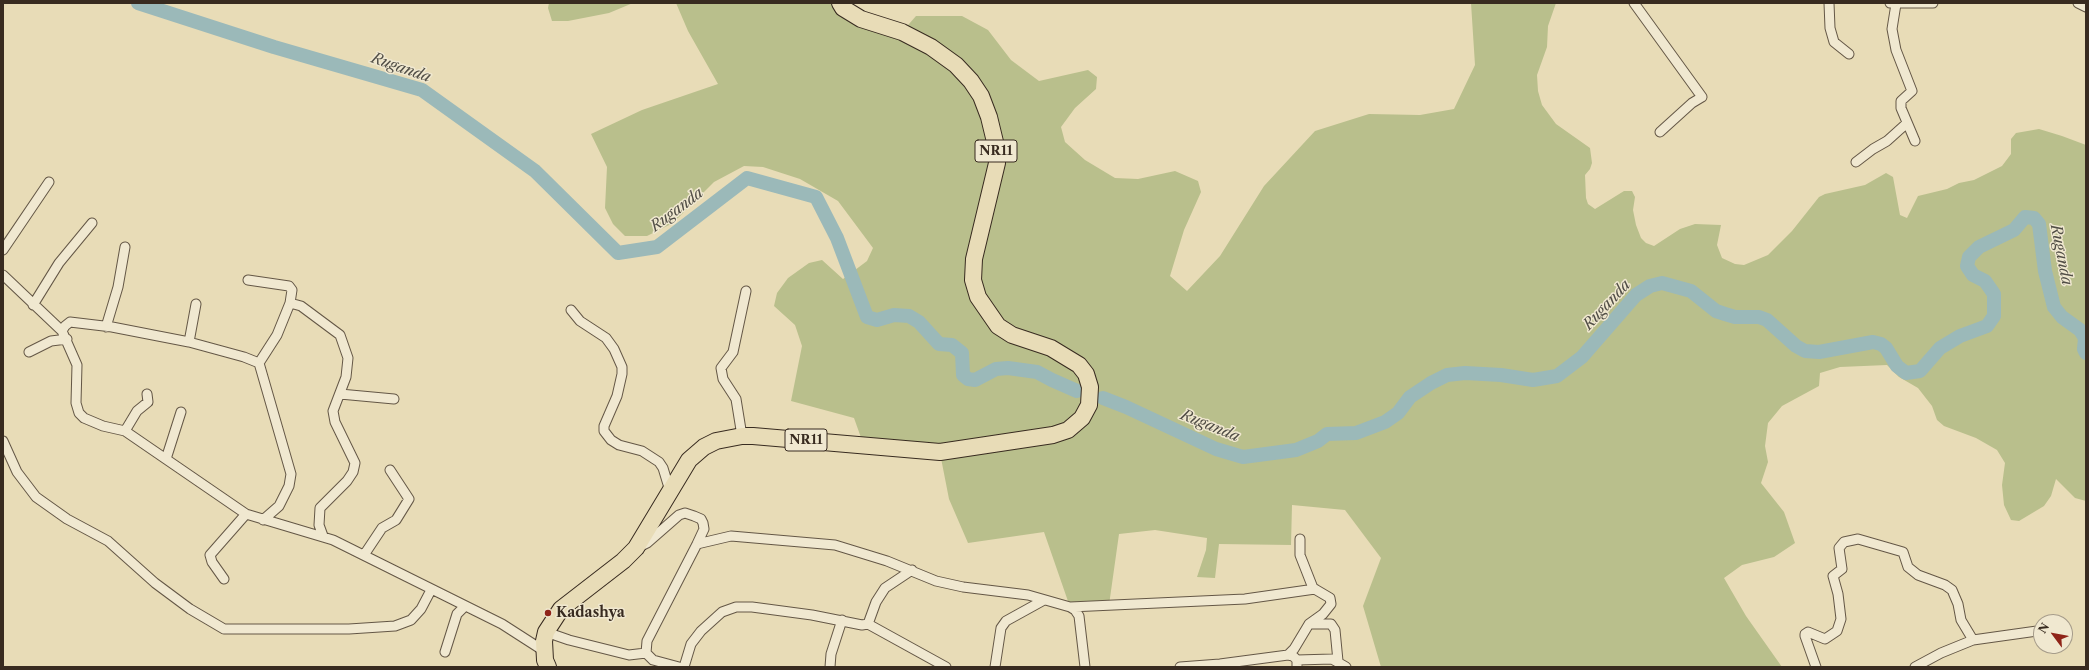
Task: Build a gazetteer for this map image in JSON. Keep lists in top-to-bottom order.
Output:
{
  "streets": {
    "highway": ["NR11"]
  },
  "water": ["Ruganda"],
  "places": ["Kadashya"],
  "north": "top left"
}
